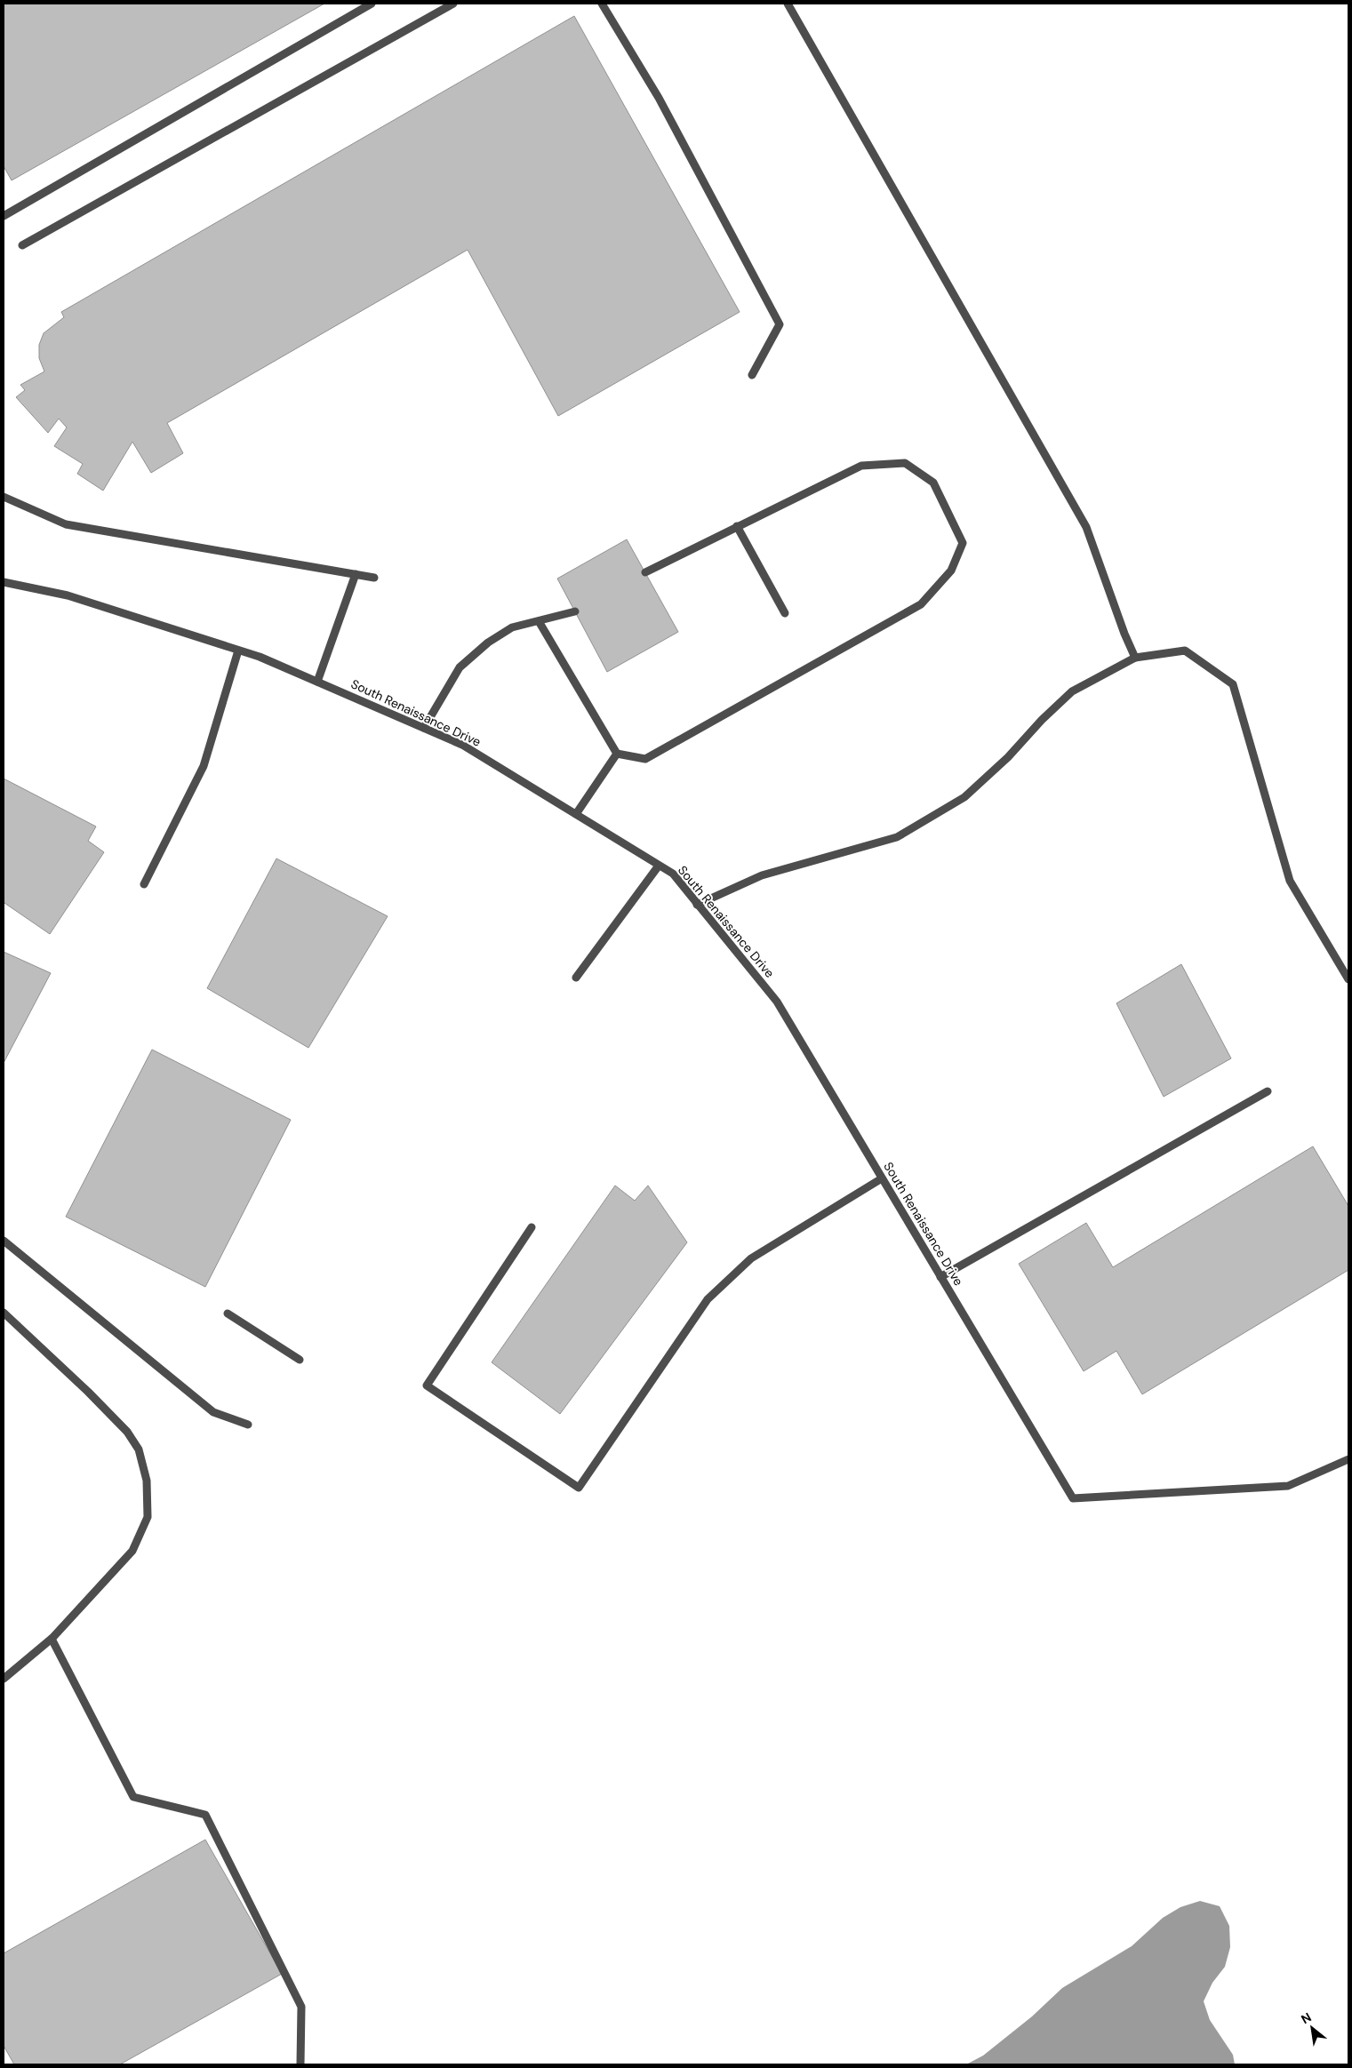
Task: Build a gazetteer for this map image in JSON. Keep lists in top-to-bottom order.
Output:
{
  "streets": {
    "street": ["South Renaissance Drive"]
  },
  "north": "top left"
}
